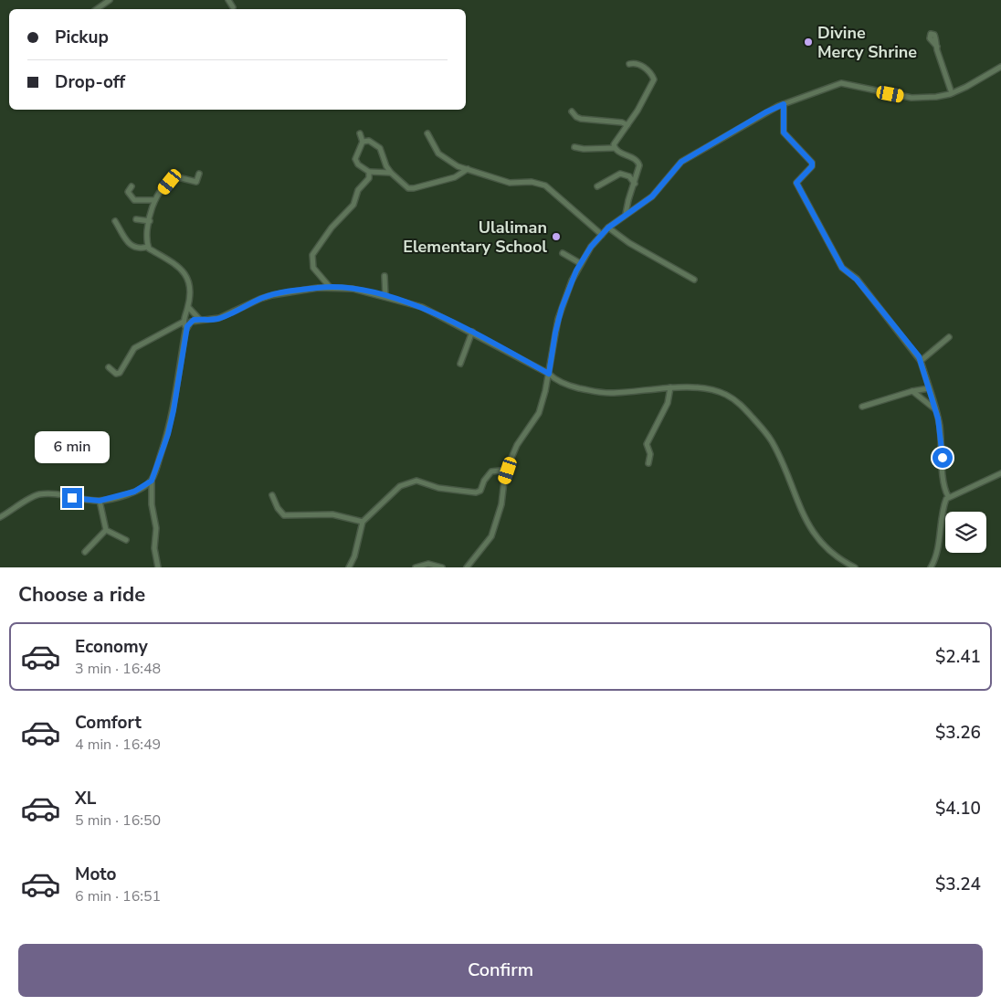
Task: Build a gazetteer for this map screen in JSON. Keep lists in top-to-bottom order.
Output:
{
  "places": ["Divine Mercy Shrine", "Ulaliman Elementary School"],
  "page": {
    "banner": ["Pickup", "Drop-off"],
    "bubble": "6 min",
    "heading": "Choose a ride",
    "list": [
      {
        "name": "Economy",
        "note": "3 min · 16:48",
        "value": "$2.41"
      },
      {
        "name": "Comfort",
        "note": "4 min · 16:49",
        "value": "$3.26"
      },
      {
        "name": "XL",
        "note": "5 min · 16:50",
        "value": "$4.10"
      },
      {
        "name": "Moto",
        "note": "6 min · 16:51",
        "value": "$3.24"
      }
    ],
    "buttons": "Confirm"
  }
}
